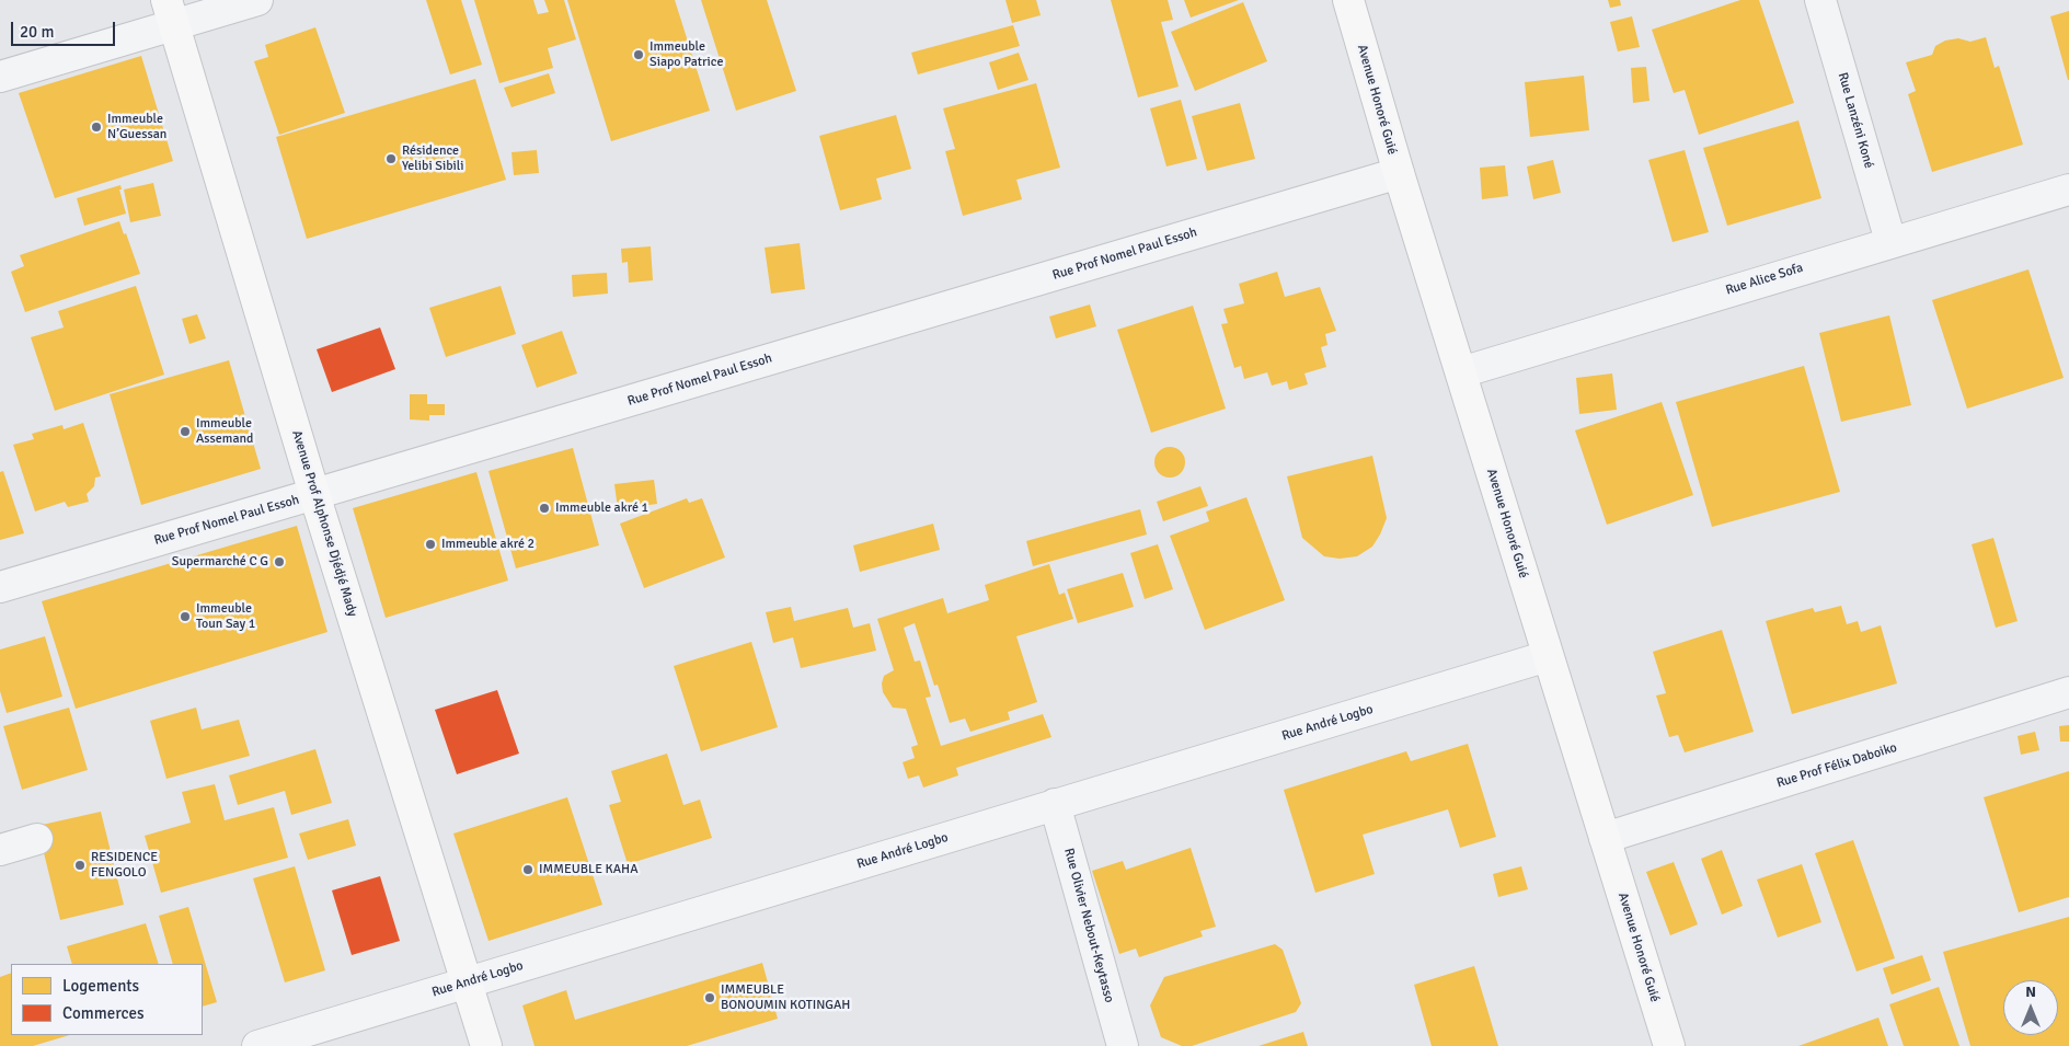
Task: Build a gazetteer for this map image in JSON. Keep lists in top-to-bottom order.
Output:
{
  "streets": {
    "street": [
      "Avenue Honoré Guié",
      "Rue Lanzéni Koné",
      "Rue Prof Nomel Paul Essoh",
      "Rue Alice Sofa",
      "Avenue Prof Alphonse Djédjé Mady",
      "Rue André Logbo",
      "Rue Prof Félix Daboiko",
      "Rue Olivier Nebout-Keytasso"
    ]
  },
  "crossings": [
    ["Avenue Honoré Guié", "Rue Prof Nomel Paul Essoh"],
    ["Avenue Honoré Guié", "Rue Alice Sofa"],
    ["Avenue Honoré Guié", "Rue André Logbo"],
    ["Avenue Honoré Guié", "Rue Prof Félix Daboiko"],
    ["Rue Lanzéni Koné", "Rue Alice Sofa"],
    ["Rue Prof Nomel Paul Essoh", "Avenue Prof Alphonse Djédjé Mady"],
    ["Avenue Prof Alphonse Djédjé Mady", "Rue André Logbo"],
    ["Rue André Logbo", "Rue Olivier Nebout-Keytasso"]
  ],
  "places": [
    "Immeuble Siapo Patrice",
    "Immeuble N’Guessan",
    "Résidence Yelibi Sibili",
    "Immeuble Assemand",
    "Immeuble akré 1",
    "Immeuble akré 2",
    "Supermarché C G",
    "Immeuble Toun Say 1",
    "RESIDENCE FENGOLO",
    "IMMEUBLE KAHA",
    "IMMEUBLE BONOUMIN KOTINGAH"
  ],
  "legend": ["Logements", "Commerces"],
  "scale_bar": "20 m",
  "north": "top"
}
